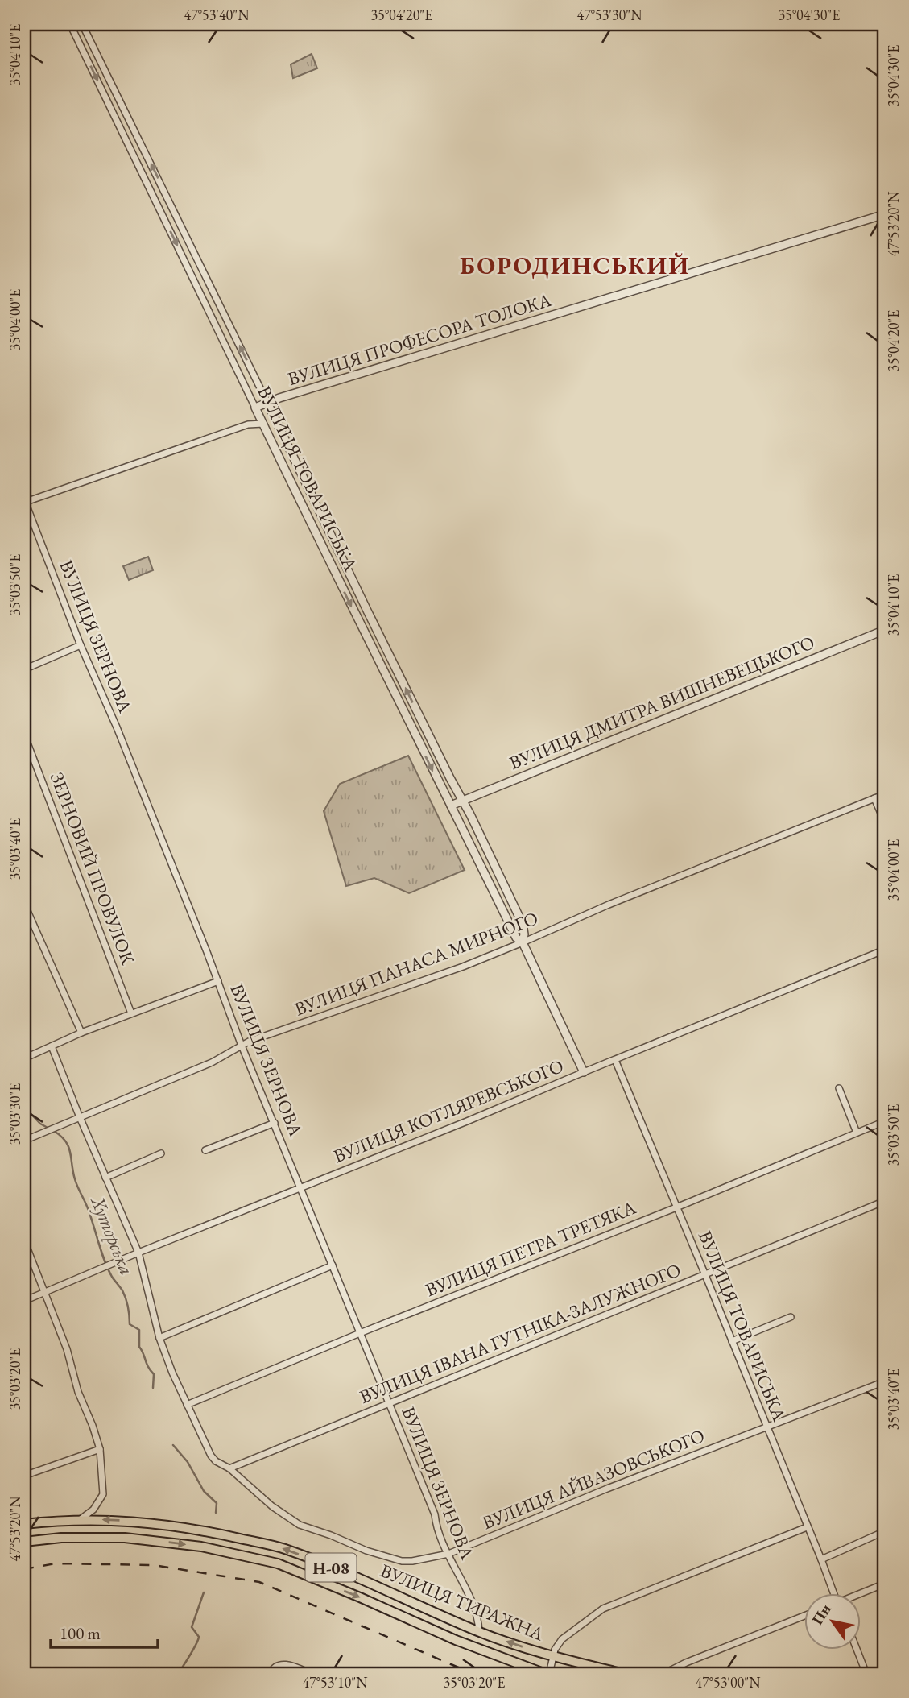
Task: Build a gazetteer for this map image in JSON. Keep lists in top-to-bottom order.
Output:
{
  "streets": {
    "main road": ["Н-08", "ВУЛИЦЯ ТИРАЖНА"],
    "street": [
      "ВУЛИЦЯ ПРОФЕСОРА ТОЛОКА",
      "ВУЛИЦЯ ТОВАРИСЬКА",
      "ВУЛИЦЯ ЗЕРНОВА",
      "ВУЛИЦЯ ДМИТРА ВИШНЕВЕЦЬКОГО",
      "ЗЕРНОВИЙ ПРОВУЛОК",
      "ВУЛИЦЯ ПАНАСА МИРНОГО",
      "ВУЛИЦЯ КОТЛЯРЕВСЬКОГО",
      "ВУЛИЦЯ ПЕТРА ТРЕТЯКА",
      "ВУЛИЦЯ ІВАНА ГУТНІКА-ЗАЛУЖНОГО",
      "ВУЛИЦЯ АЙВАЗОВСЬКОГО"
    ]
  },
  "crossings": [
    ["ВУЛИЦЯ ПРОФЕСОРА ТОЛОКА", "ВУЛИЦЯ ТОВАРИСЬКА"],
    ["ВУЛИЦЯ ТОВАРИСЬКА", "ВУЛИЦЯ ДМИТРА ВИШНЕВЕЦЬКОГО"],
    ["ВУЛИЦЯ ТОВАРИСЬКА", "ВУЛИЦЯ ПАНАСА МИРНОГО"],
    ["ВУЛИЦЯ ТОВАРИСЬКА", "ВУЛИЦЯ КОТЛЯРЕВСЬКОГО"],
    ["ВУЛИЦЯ ТОВАРИСЬКА", "ВУЛИЦЯ ПЕТРА ТРЕТЯКА"],
    ["ВУЛИЦЯ ТОВАРИСЬКА", "ВУЛИЦЯ ІВАНА ГУТНІКА-ЗАЛУЖНОГО"],
    ["ВУЛИЦЯ ТОВАРИСЬКА", "ВУЛИЦЯ АЙВАЗОВСЬКОГО"],
    ["ВУЛИЦЯ ЗЕРНОВА", "ВУЛИЦЯ ПАНАСА МИРНОГО"],
    ["ВУЛИЦЯ ЗЕРНОВА", "ВУЛИЦЯ КОТЛЯРЕВСЬКОГО"],
    ["ВУЛИЦЯ ЗЕРНОВА", "ВУЛИЦЯ ПЕТРА ТРЕТЯКА"],
    ["ВУЛИЦЯ ЗЕРНОВА", "ВУЛИЦЯ ІВАНА ГУТНІКА-ЗАЛУЖНОГО"],
    ["ВУЛИЦЯ ЗЕРНОВА", "ВУЛИЦЯ АЙВАЗОВСЬКОГО"],
    ["ВУЛИЦЯ ЗЕРНОВА", "ВУЛИЦЯ ТИРАЖНА"],
    ["ВУЛИЦЯ ПАНАСА МИРНОГО", "ВУЛИЦЯ АЙВАЗОВСЬКОГО"],
    ["ВУЛИЦЯ КОТЛЯРЕВСЬКОГО", "ВУЛИЦЯ АЙВАЗОВСЬКОГО"],
    ["ВУЛИЦЯ ПЕТРА ТРЕТЯКА", "ВУЛИЦЯ АЙВАЗОВСЬКОГО"],
    ["ВУЛИЦЯ ІВАНА ГУТНІКА-ЗАЛУЖНОГО", "ВУЛИЦЯ АЙВАЗОВСЬКОГО"]
  ],
  "districts": ["БОРОДИНСЬКИЙ"],
  "water": ["Хуторська"],
  "scale_bar": "100 m",
  "north": "top left",
  "coordinates": [
    "47°53'40\"N",
    "35°04'20\"E",
    "47°53'30\"N",
    "35°04'30\"E",
    "35°04'10\"E",
    "47°53'20\"N",
    "35°04'00\"E",
    "35°03'50\"E",
    "35°03'40\"E",
    "35°03'30\"E",
    "35°03'20\"E",
    "47°53'10\"N",
    "47°53'00\"N"
  ]
}
